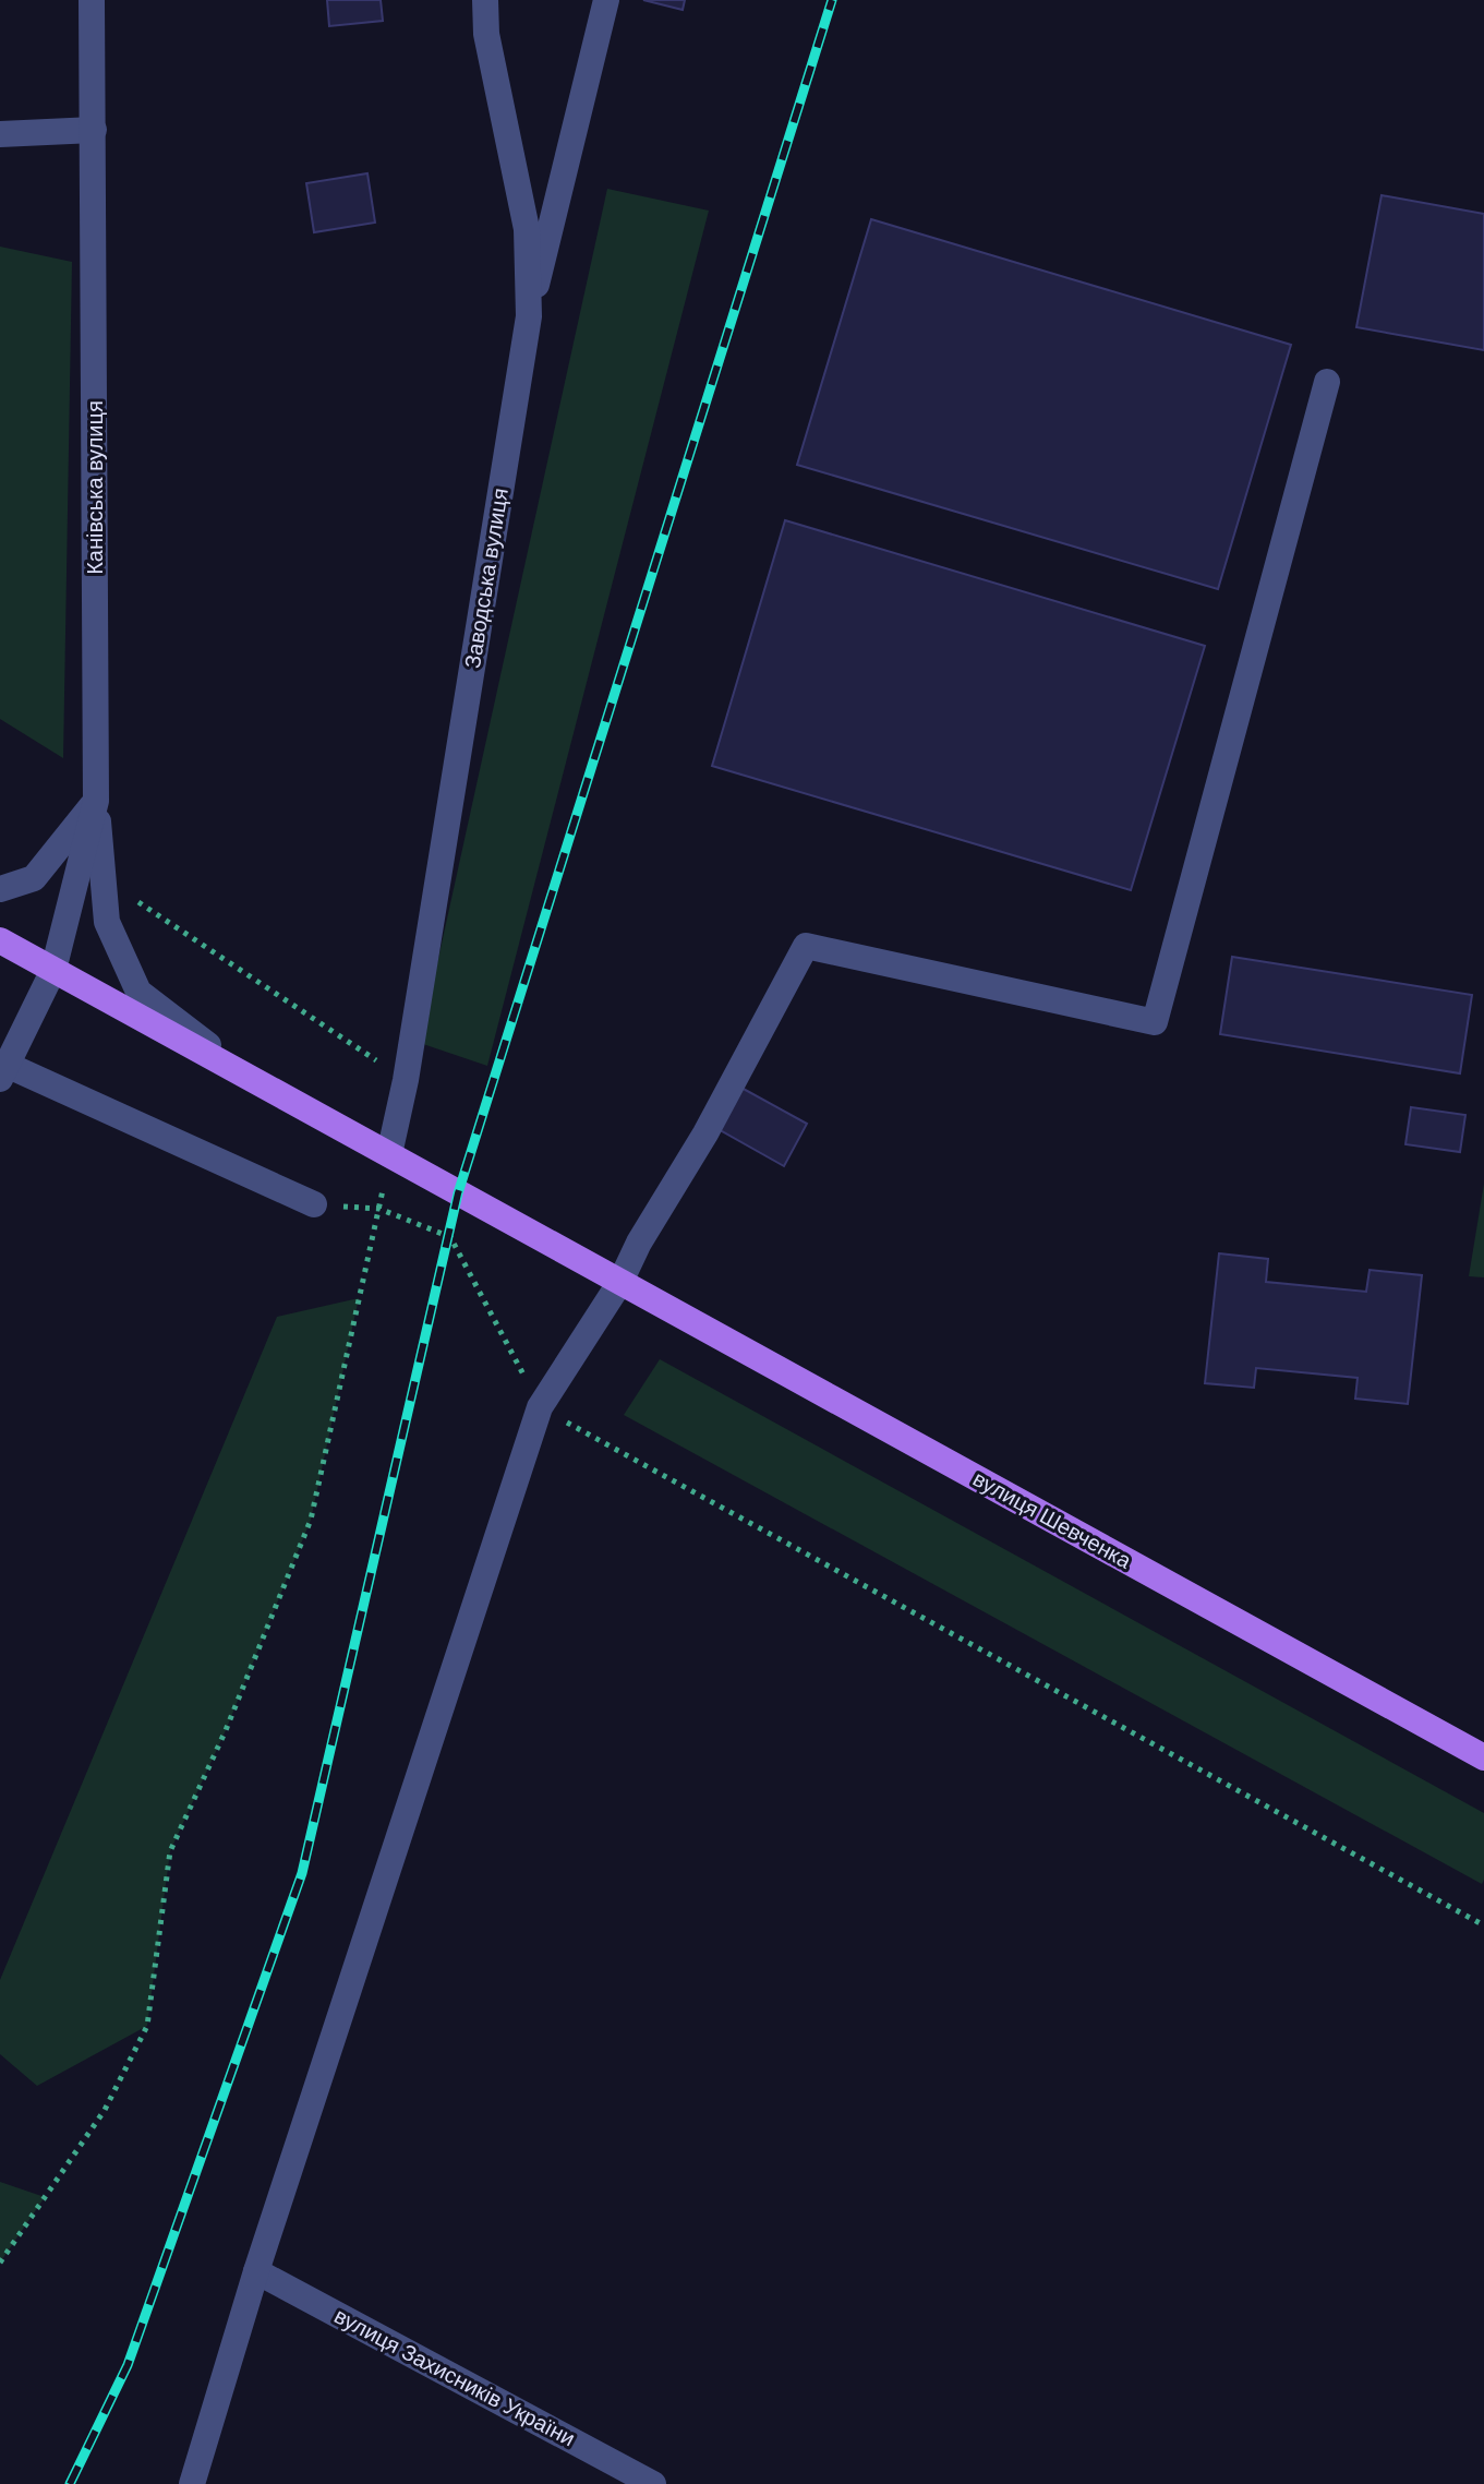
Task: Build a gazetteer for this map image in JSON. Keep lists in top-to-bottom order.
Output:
{
  "streets": {
    "main road": ["вулиця Шевченка"],
    "street": ["Канівська вулиця", "Заводська вулиця", "вулиця Захисників України"]
  },
  "crossings": [
    ["Канівська вулиця", "вулиця Шевченка"],
    ["Заводська вулиця", "вулиця Шевченка"]
  ]
}
